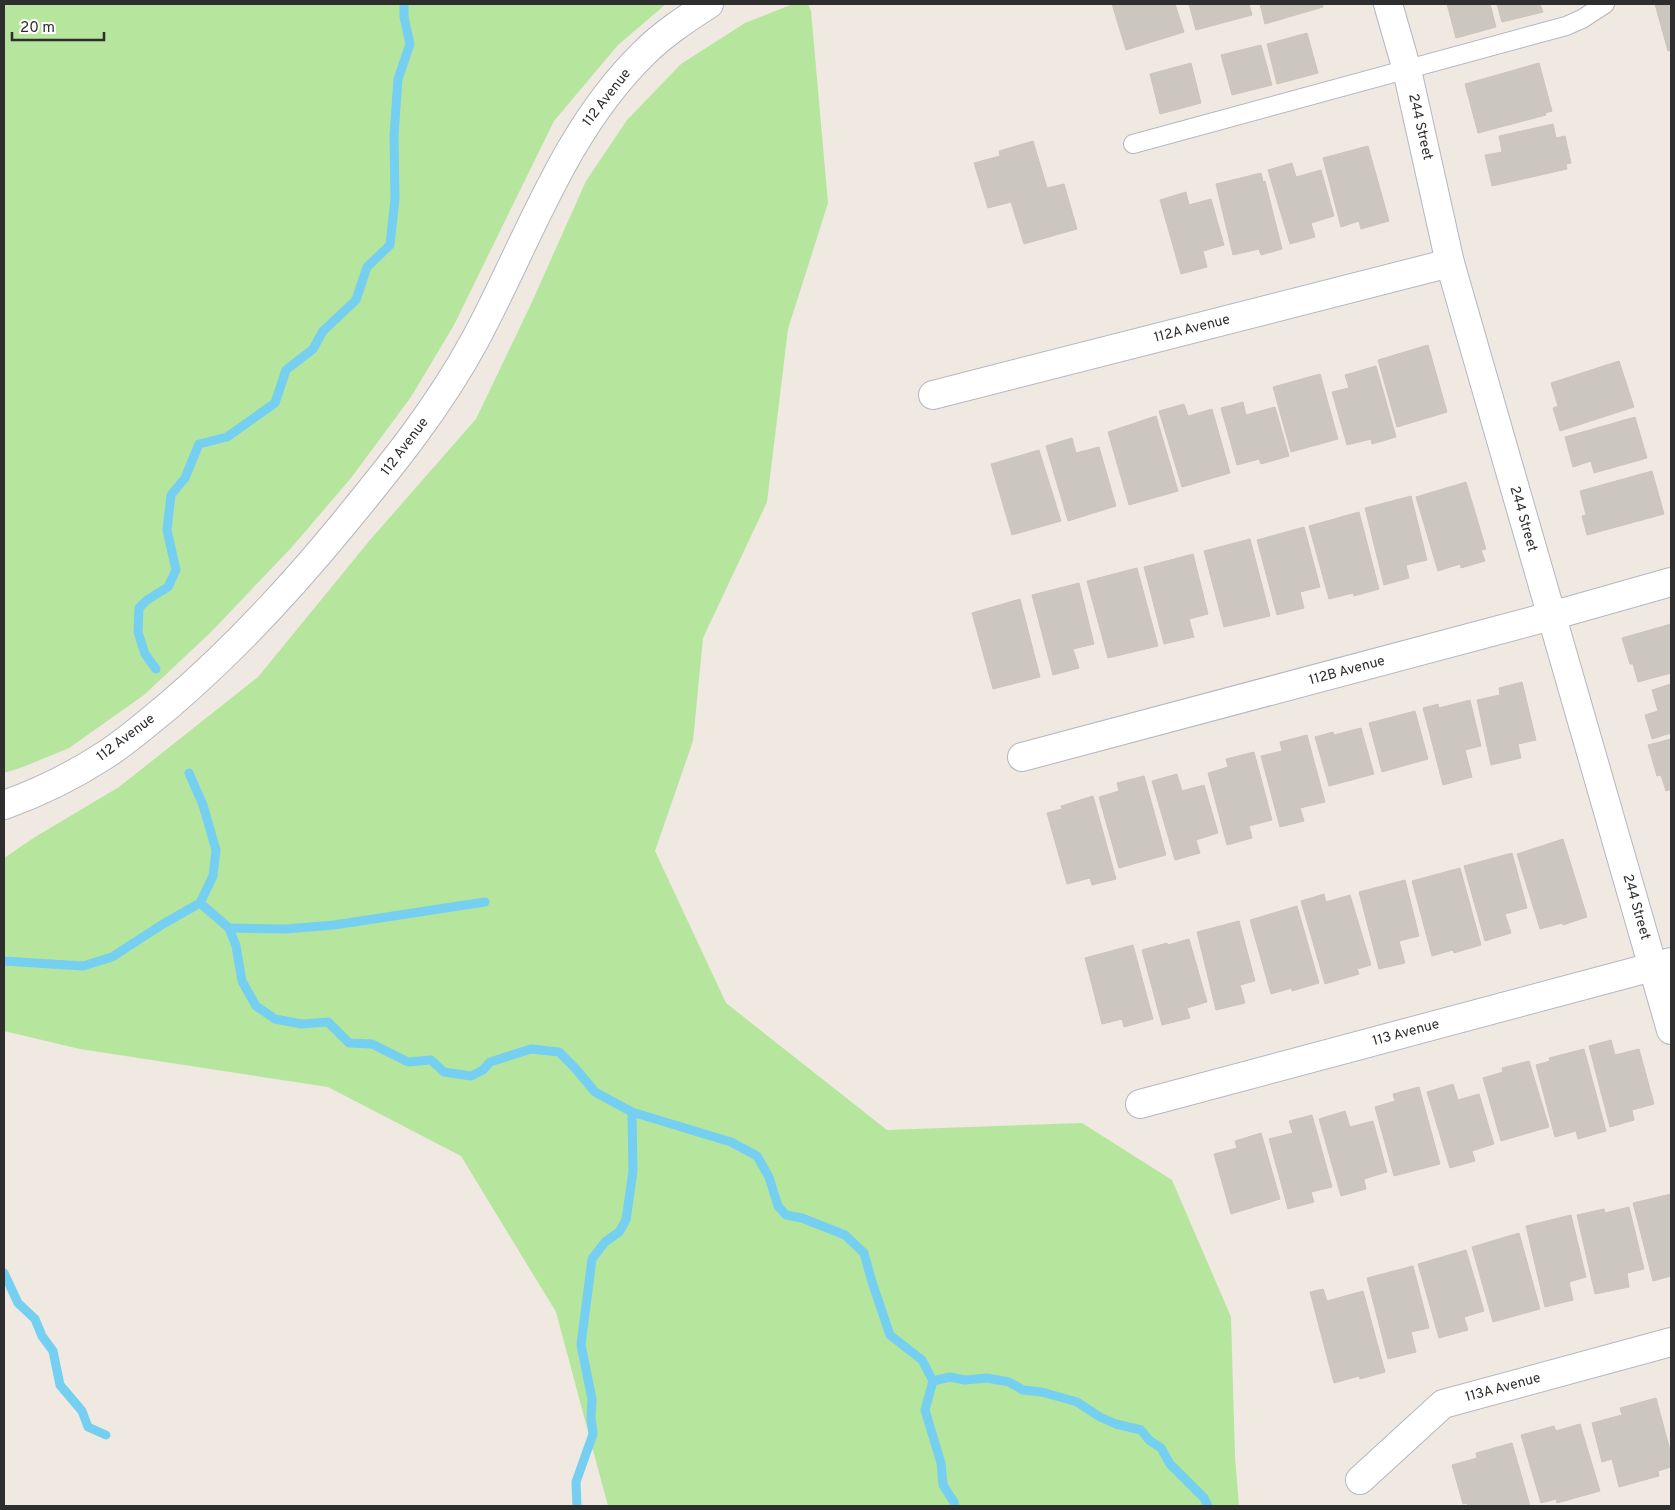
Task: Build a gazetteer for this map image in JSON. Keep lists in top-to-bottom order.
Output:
{
  "streets": {
    "street": [
      "112 Avenue",
      "244 Street",
      "112A Avenue",
      "112B Avenue",
      "113 Avenue",
      "113A Avenue"
    ]
  },
  "crossings": [
    ["244 Street", "112A Avenue"],
    ["244 Street", "112B Avenue"],
    ["244 Street", "113 Avenue"]
  ],
  "scale_bar": "20 m"
}
